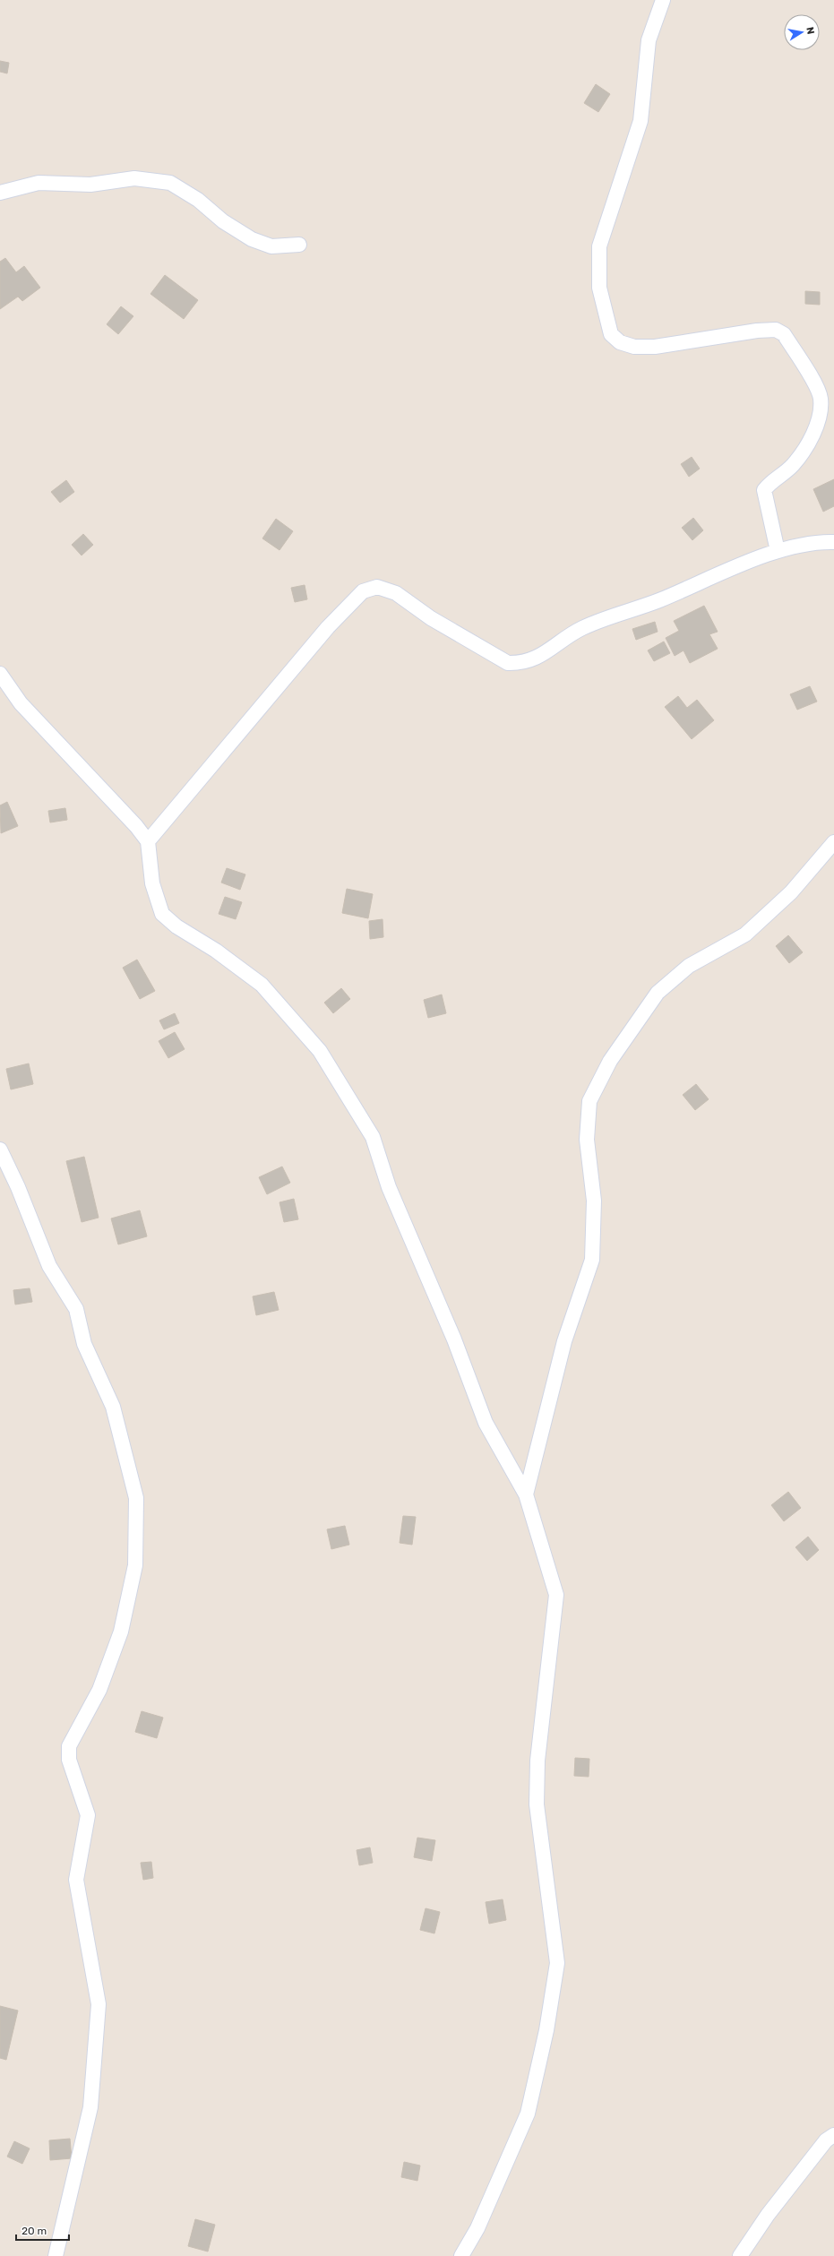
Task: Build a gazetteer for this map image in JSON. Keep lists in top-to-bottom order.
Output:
{
  "scale_bar": "20 m",
  "north": "right"
}
